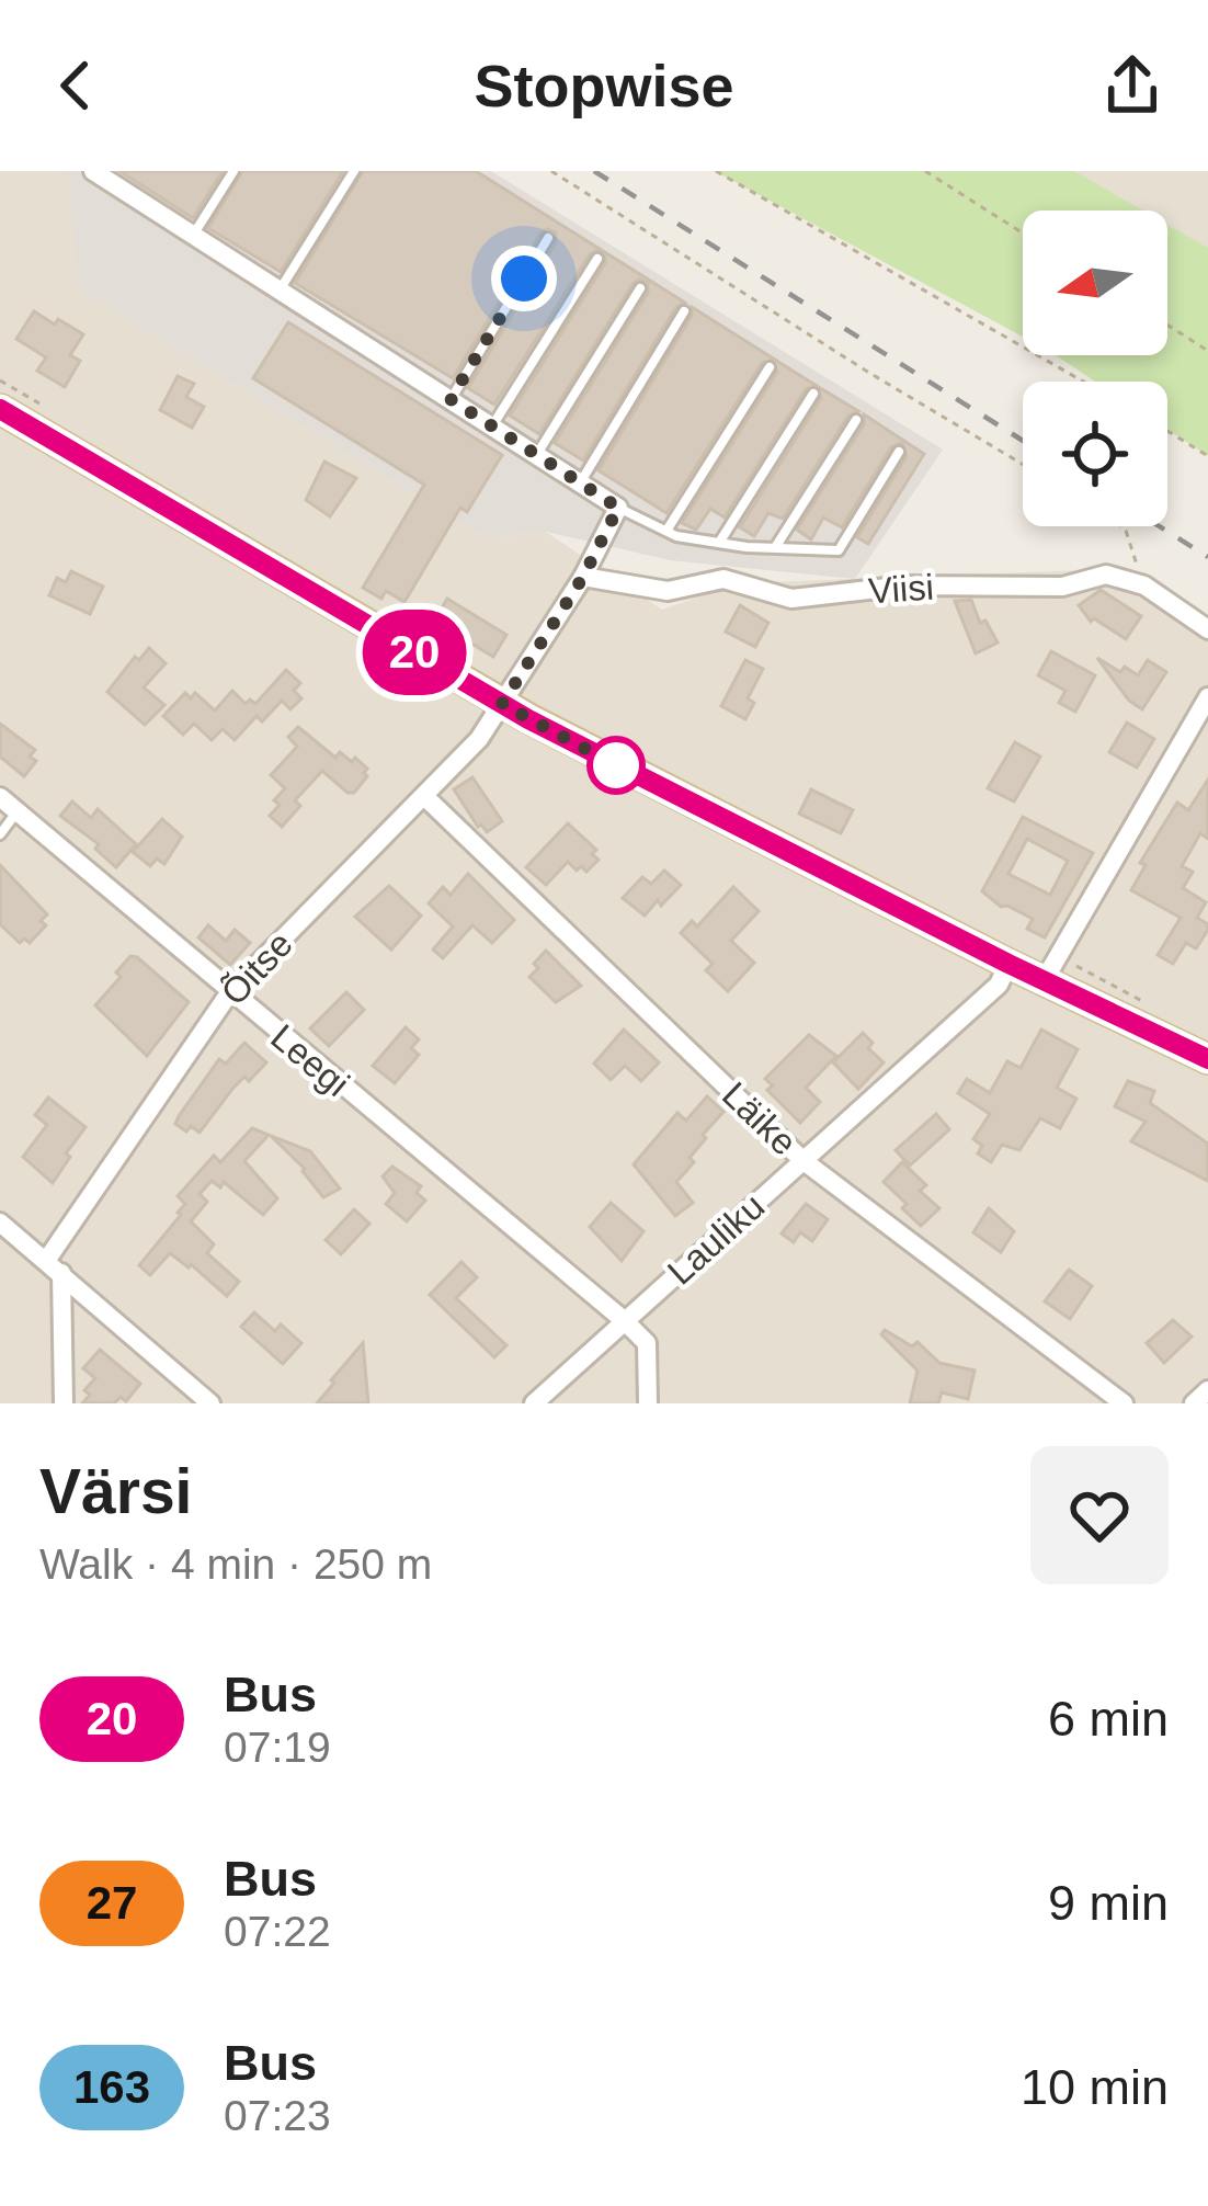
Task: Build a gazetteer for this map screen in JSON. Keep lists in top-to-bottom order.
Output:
{
  "streets": {
    "street": [
      "Viisi",
      "Õitse",
      "Leegi",
      "Läike",
      "Lauliku"
    ]
  },
  "crossings": [
    ["Viisi", "Õitse"],
    ["Õitse", "Leegi"],
    ["Õitse", "Läike"],
    ["Leegi", "Lauliku"],
    ["Läike", "Lauliku"]
  ],
  "lines": ["bus line 20"],
  "north": "left",
  "page": {
    "header": "Stopwise",
    "on_map": "20",
    "heading": ["Värsi", "Walk · 4 min · 250 m"],
    "list": [
      {
        "mark": "20",
        "name": "Bus",
        "note": "07:19",
        "value": "6 min"
      },
      {
        "mark": "27",
        "name": "Bus",
        "note": "07:22",
        "value": "9 min"
      },
      {
        "mark": "163",
        "name": "Bus",
        "note": "07:23",
        "value": "10 min"
      }
    ]
  }
}
